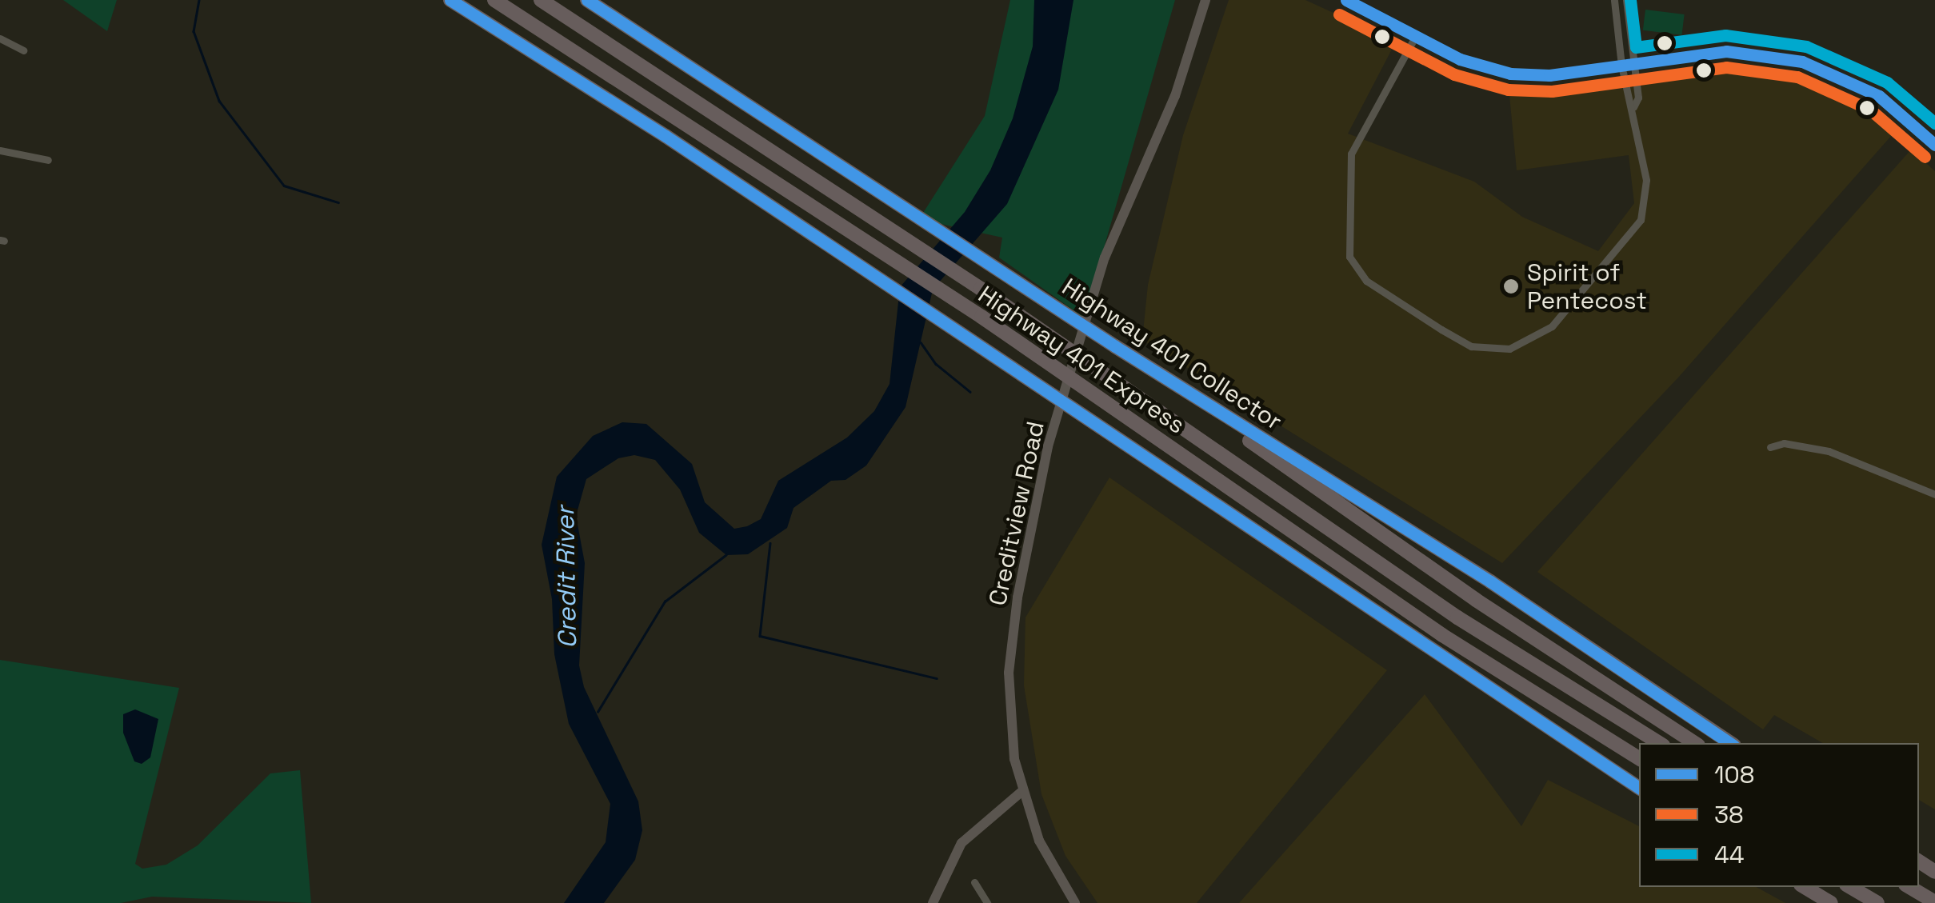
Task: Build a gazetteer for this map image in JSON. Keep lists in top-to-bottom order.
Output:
{
  "streets": {
    "highway": ["Highway 401 Collector", "Highway 401 Express"],
    "main road": ["Creditview Road"]
  },
  "water": ["Credit River"],
  "places": ["Spirit of Pentecost"],
  "lines": ["transit line 108", "transit line 44", "transit line 38"],
  "legend": ["108", "38", "44"]
}
